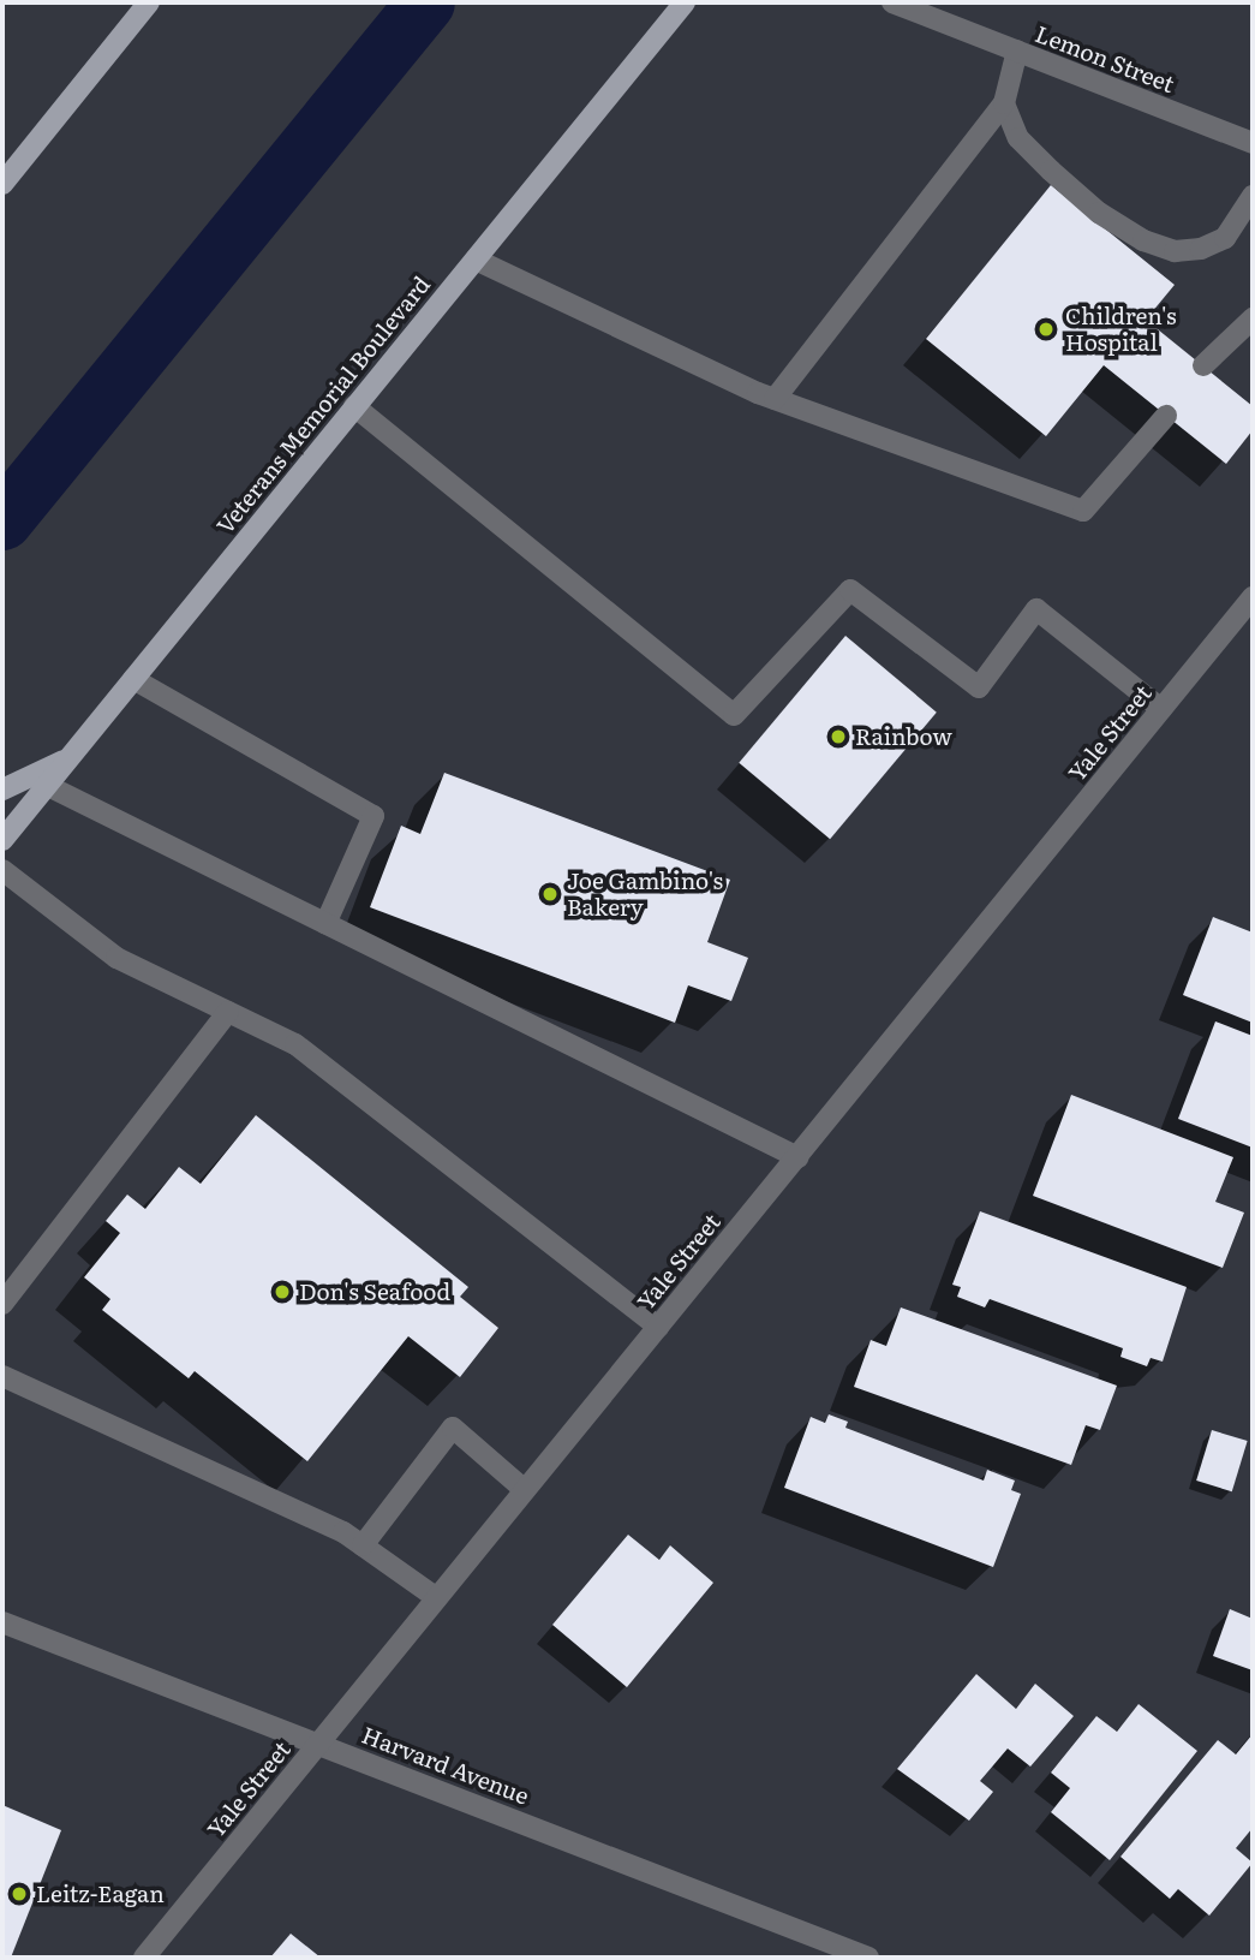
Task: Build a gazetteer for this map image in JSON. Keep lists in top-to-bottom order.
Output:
{
  "streets": {
    "main road": ["Veterans Memorial Boulevard"],
    "street": ["Lemon Street", "Yale Street", "Harvard Avenue"]
  },
  "crossings": [
    ["Yale Street", "Harvard Avenue"]
  ],
  "places": [
    "Children's Hospital",
    "Rainbow",
    "Joe Gambino's Bakery",
    "Don's Seafood",
    "Leitz-Eagan"
  ]
}
